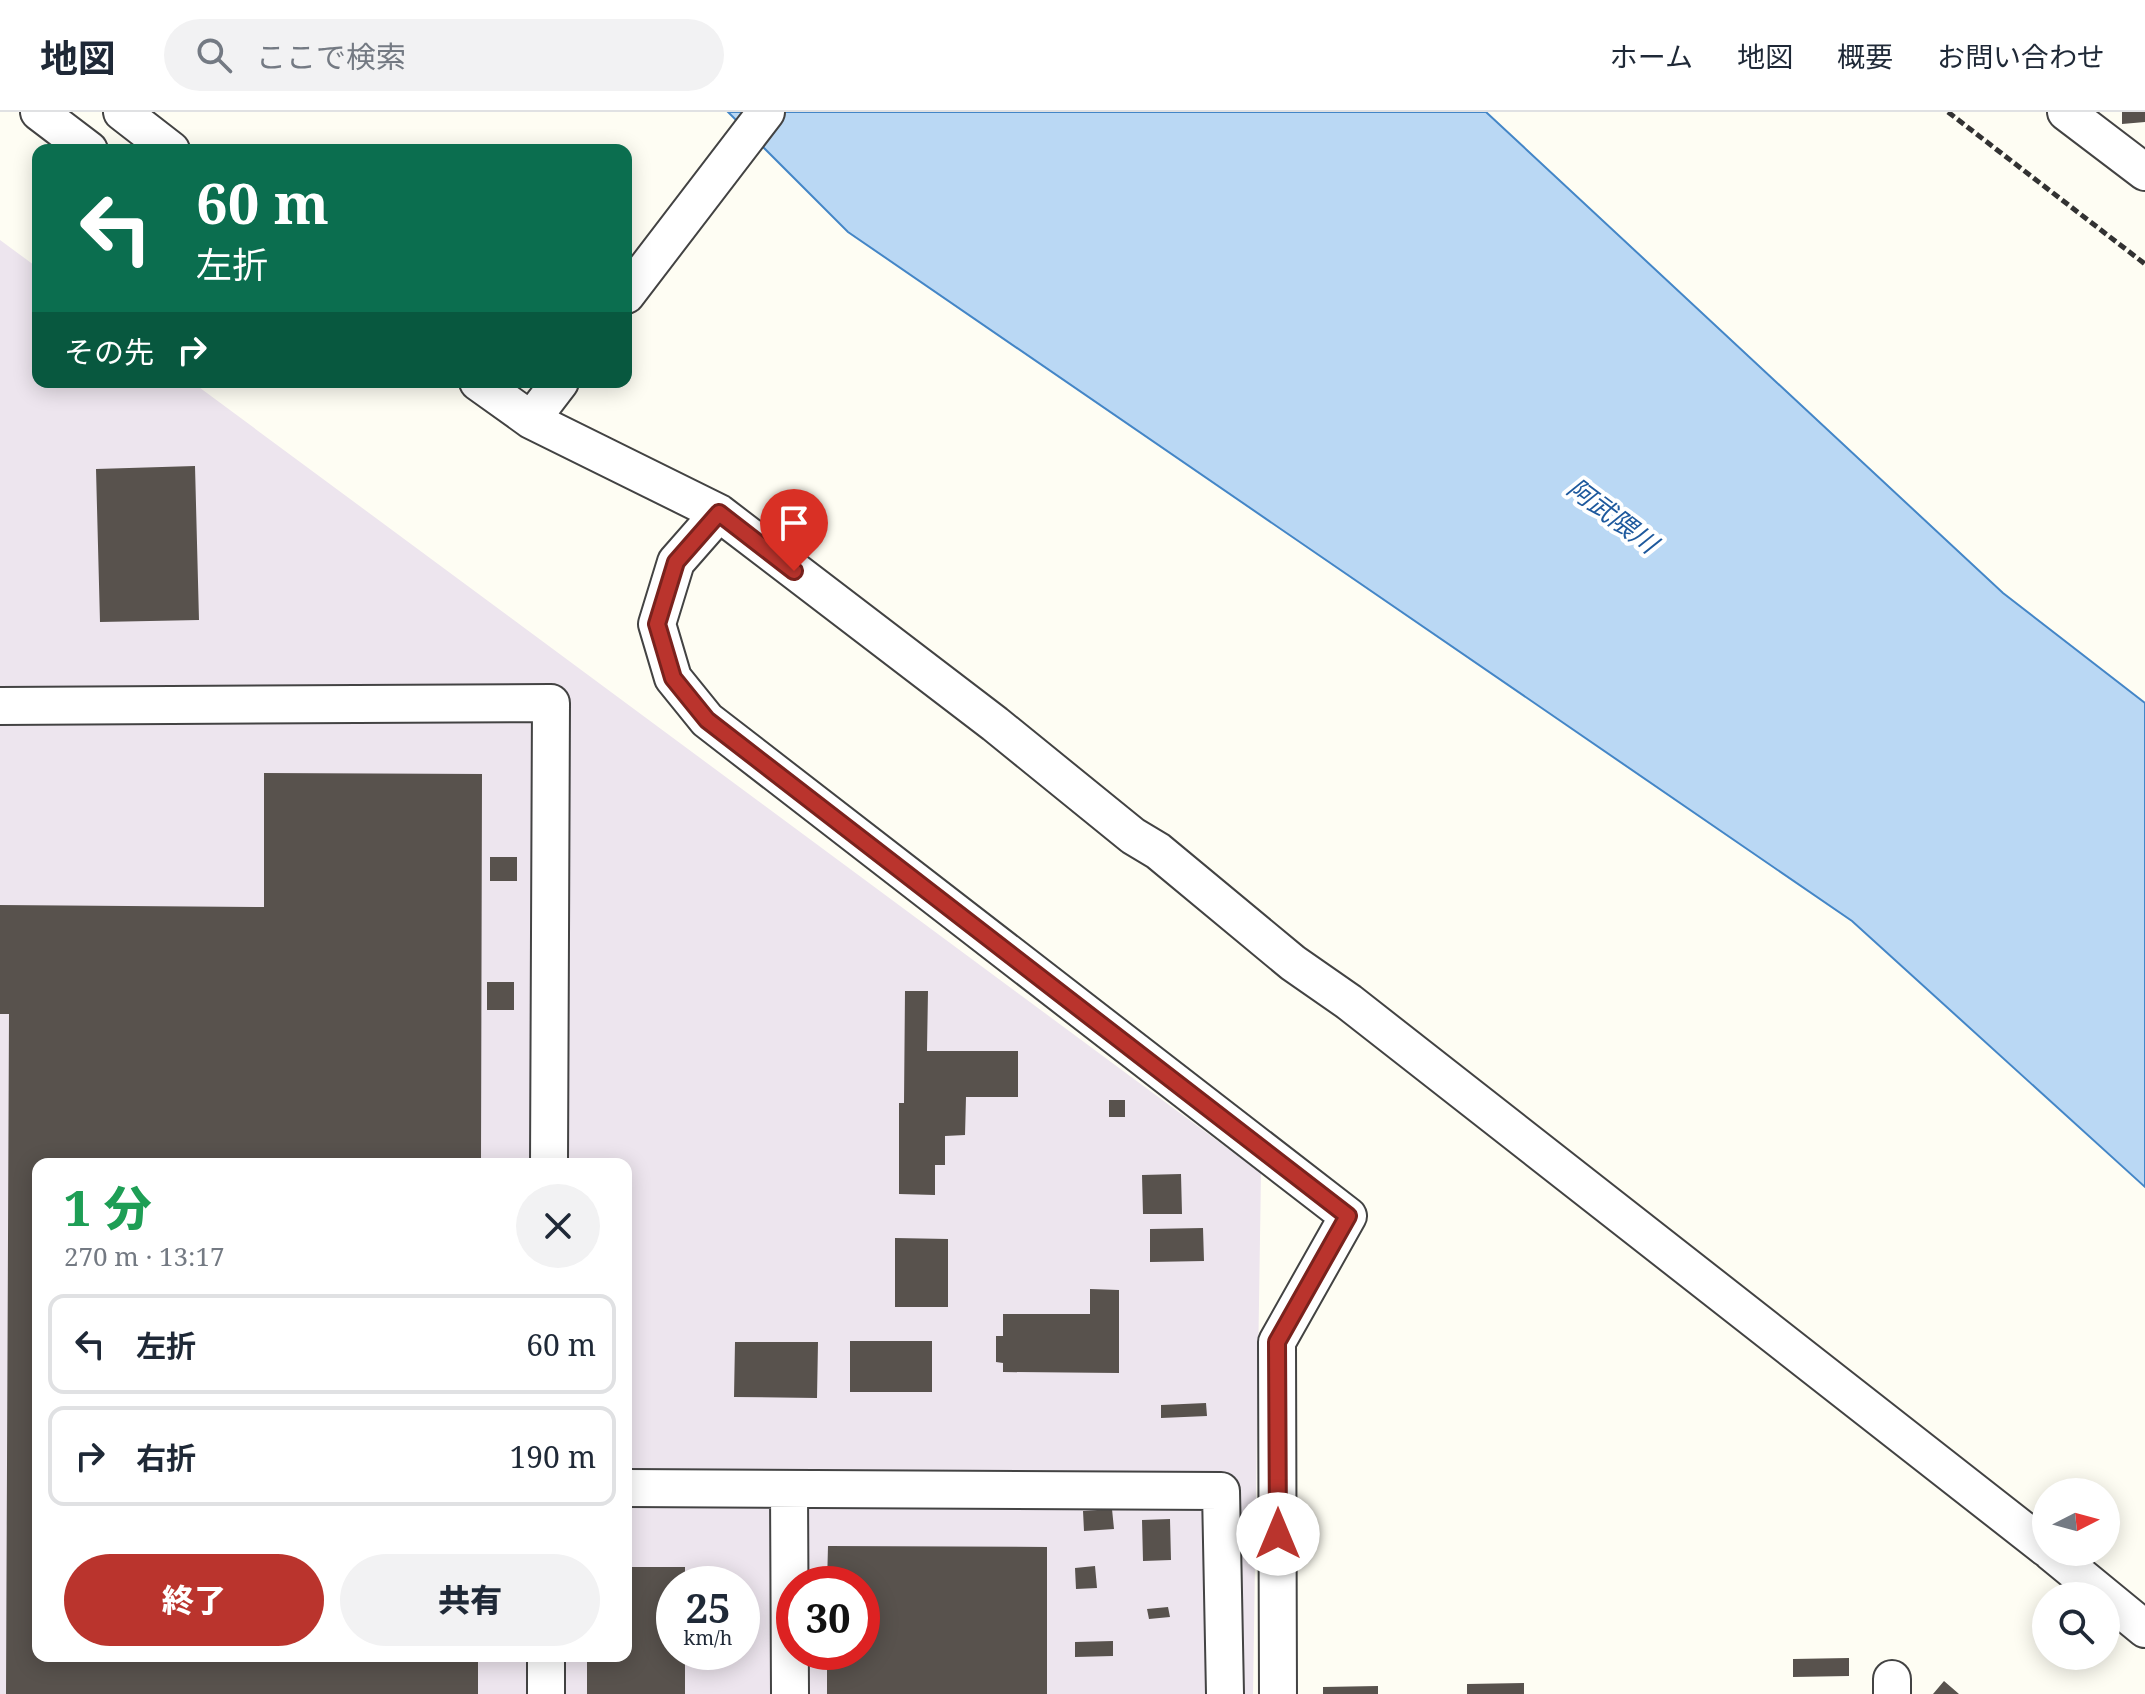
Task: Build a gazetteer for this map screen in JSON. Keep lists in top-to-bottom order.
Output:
{
  "water": ["阿武隈川"],
  "north": "right",
  "page": {
    "header": "地図",
    "search": "ここで検索",
    "nav": [
      "ホーム",
      "地図",
      "概要",
      "お問い合わせ"
    ],
    "turn": ["60 m", "左折"],
    "then": "その先",
    "heading": ["1 分", "270 m · 13:17"],
    "list": [
      {
        "name": "左折",
        "value": "60 m"
      },
      {
        "name": "右折",
        "value": "190 m"
      }
    ],
    "buttons": ["終了", "共有"],
    "speed": "25 km/h",
    "limit": "30"
  }
}
